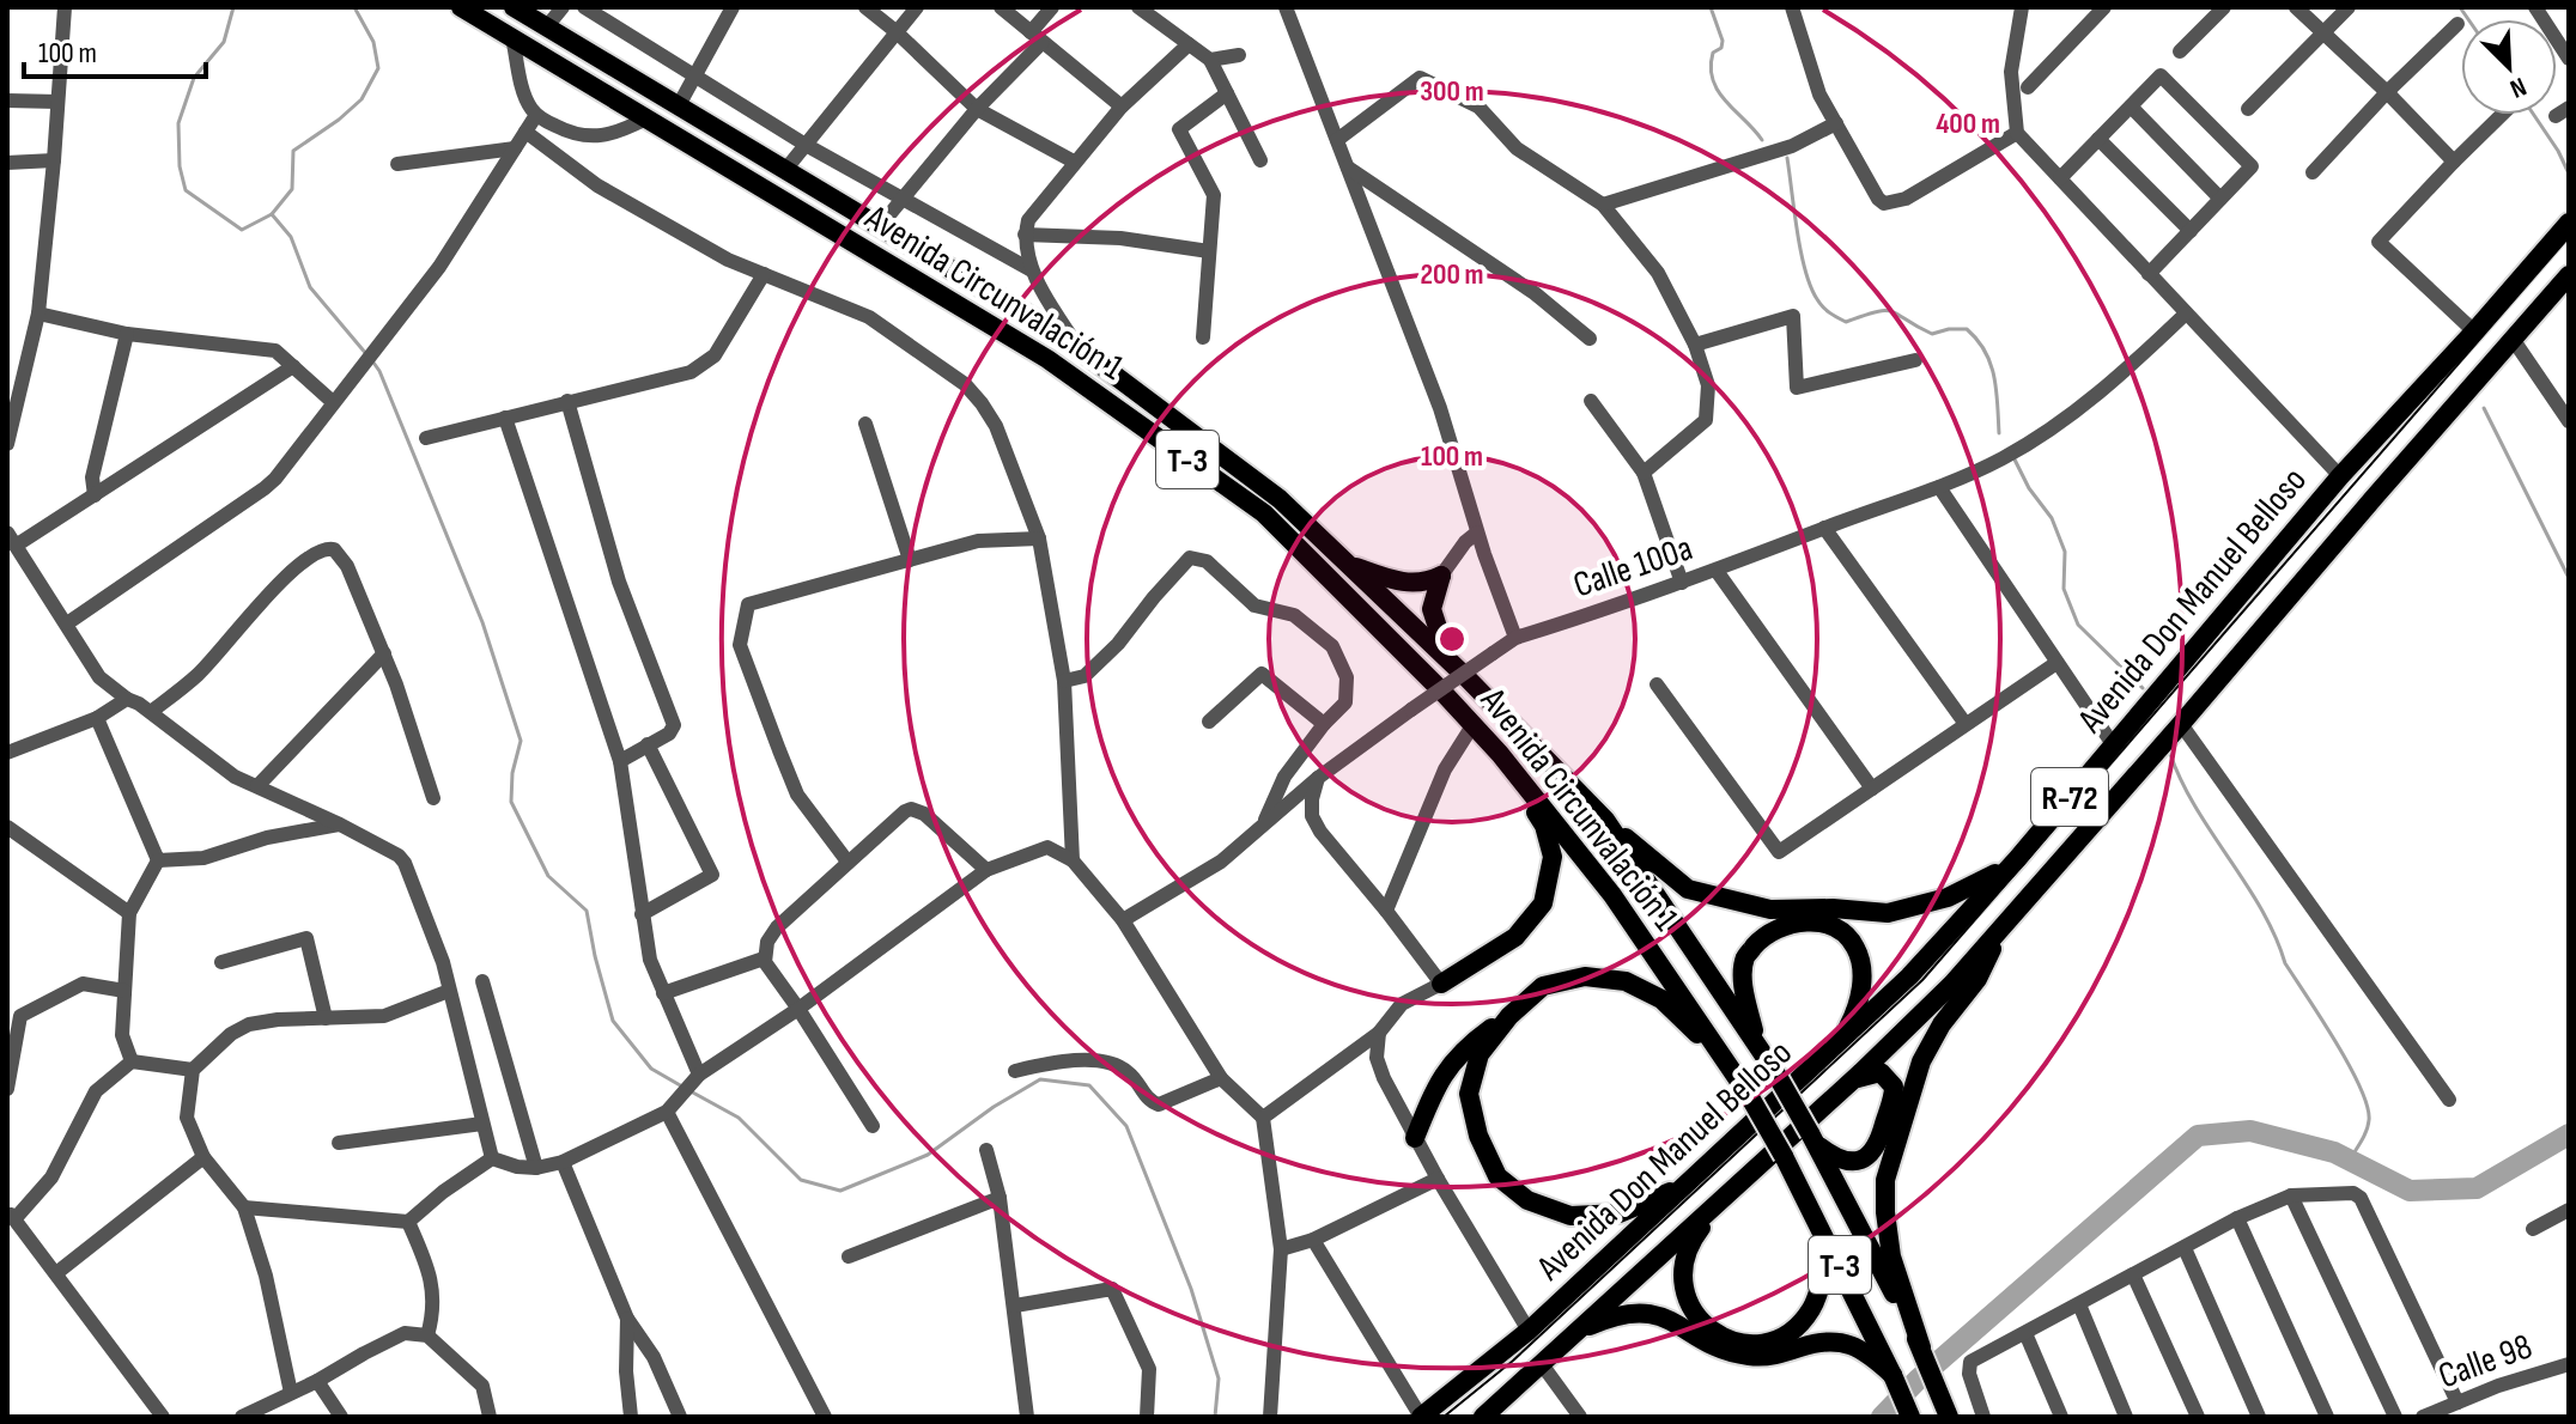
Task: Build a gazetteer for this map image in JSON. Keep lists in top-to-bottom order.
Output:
{
  "streets": {
    "main road": [
      "Avenida Circunvalación 1",
      "T-3",
      "Avenida Don Manuel Belloso",
      "R-72"
    ],
    "street": ["Calle 100a", "Calle 98"]
  },
  "crossings": [
    ["Avenida Don Manuel Belloso", "R-72"]
  ],
  "scale_bar": "100 m",
  "north": "bottom right",
  "rings": [
    "300 m",
    "400 m",
    "200 m",
    "100 m"
  ]
}
